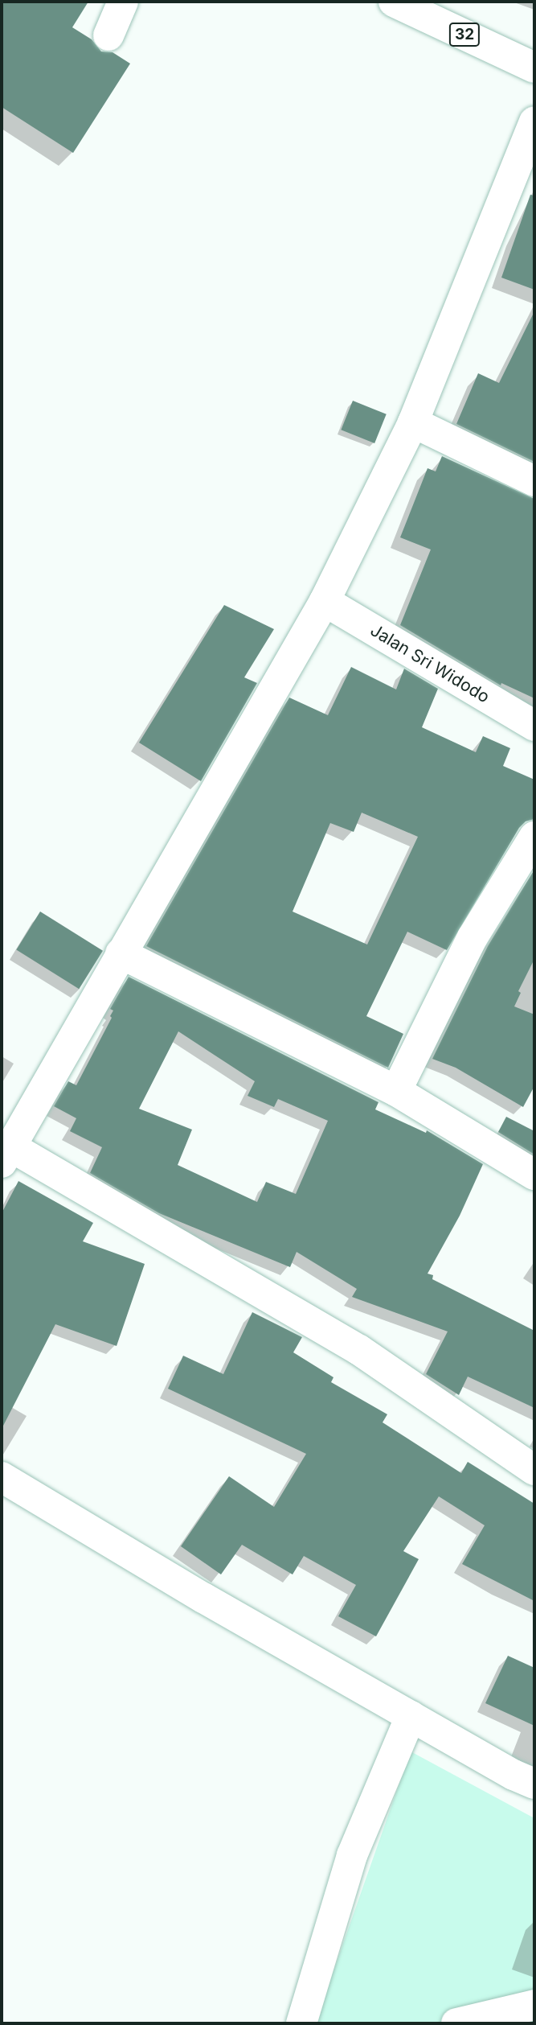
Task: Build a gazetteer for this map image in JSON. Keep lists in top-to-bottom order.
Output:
{
  "streets": {
    "main road": ["32", "Jalan Sri Widodo"]
  }
}
